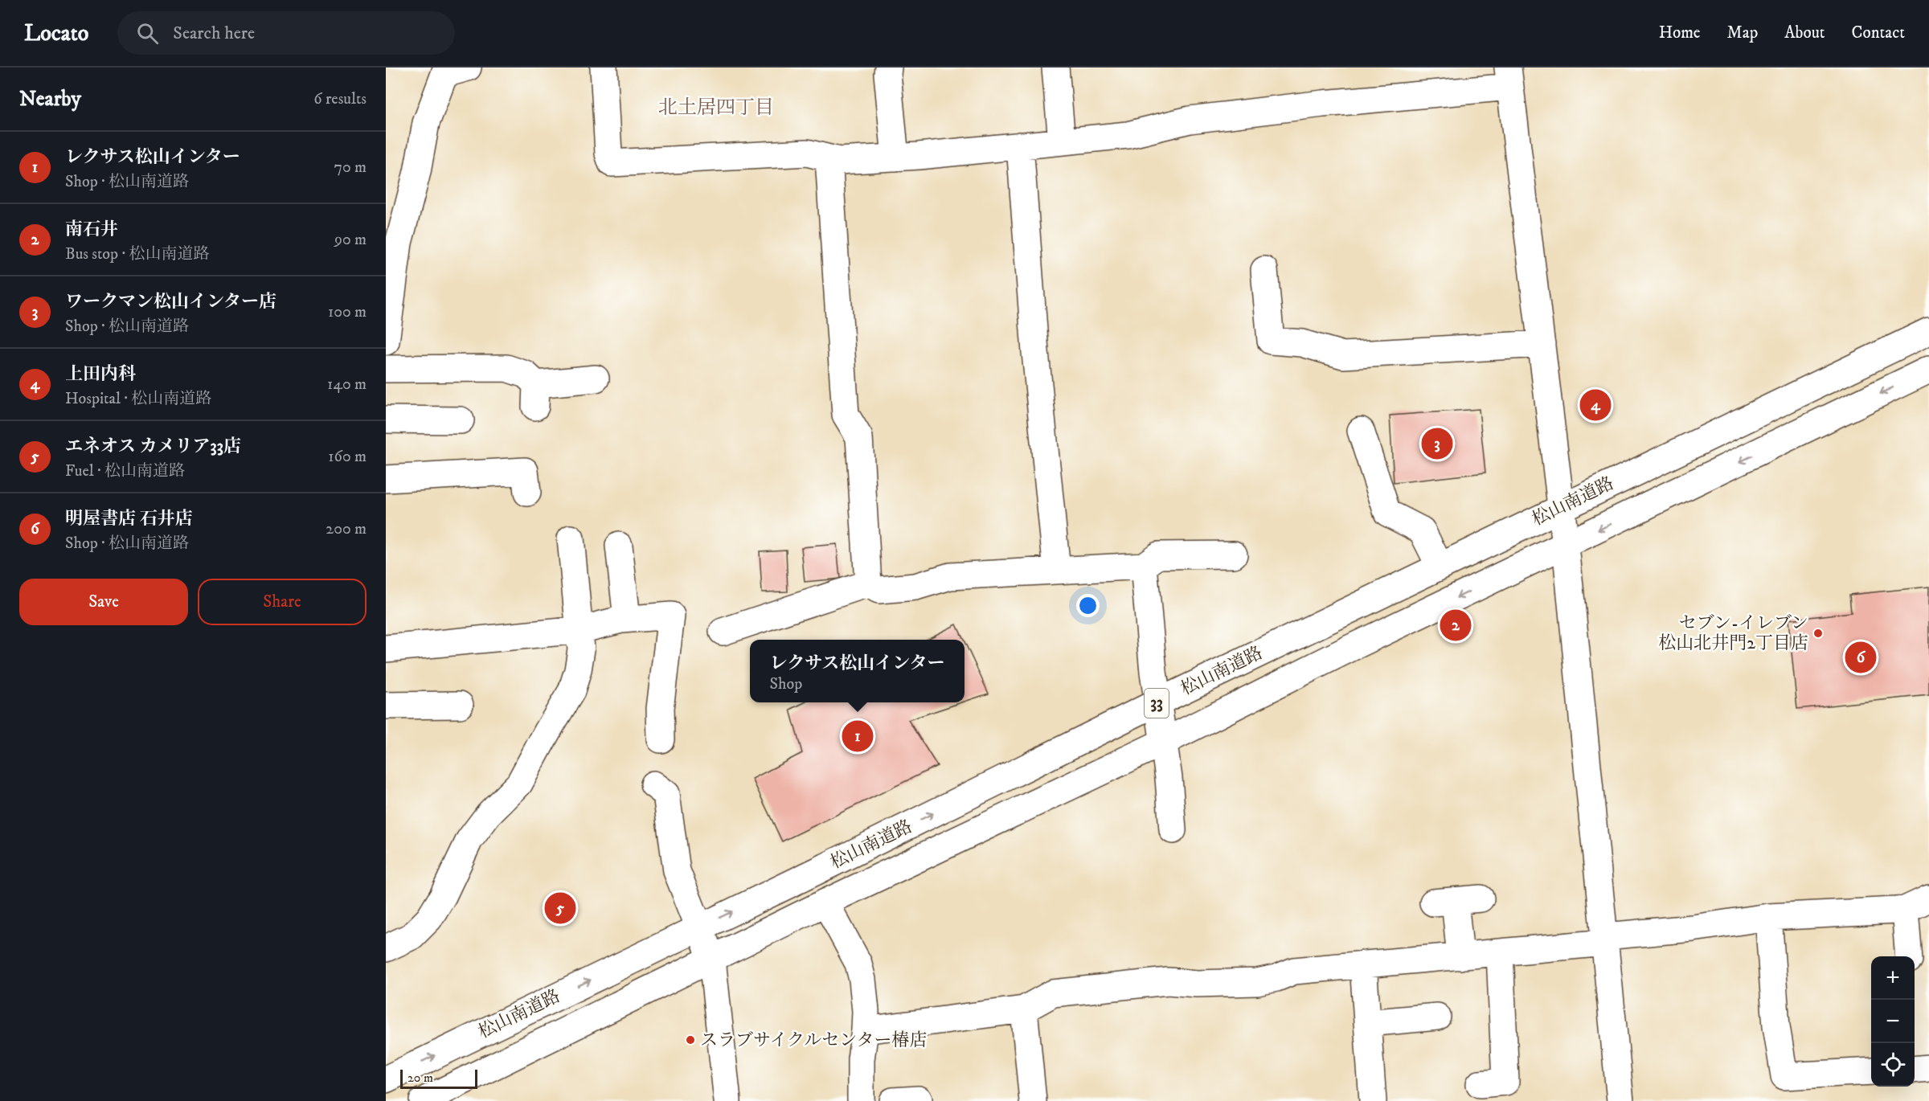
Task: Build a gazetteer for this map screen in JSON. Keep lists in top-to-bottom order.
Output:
{
  "streets": {
    "main road": ["松山南道路", "33"]
  },
  "districts": ["北土居四丁目"],
  "places": ["セブン-イレブン 松山北井門2丁目店", "スラブサイクルセンター椿店"],
  "scale_bar": "20 m",
  "page": {
    "header": "Locato",
    "search": "Search here",
    "nav": [
      "Home",
      "Map",
      "About",
      "Contact"
    ],
    "heading": ["Nearby", "6 results"],
    "list": [
      {
        "mark": "1",
        "name": "レクサス松山インター",
        "note": "Shop · 松山南道路",
        "value": "70 m"
      },
      {
        "mark": "2",
        "name": "南石井",
        "note": "Bus stop · 松山南道路",
        "value": "90 m"
      },
      {
        "mark": "3",
        "name": "ワークマン松山インター店",
        "note": "Shop · 松山南道路",
        "value": "100 m"
      },
      {
        "mark": "4",
        "name": "上田内科",
        "note": "Hospital · 松山南道路",
        "value": "140 m"
      },
      {
        "mark": "5",
        "name": "エネオス カメリア33店",
        "note": "Fuel · 松山南道路",
        "value": "160 m"
      },
      {
        "mark": "6",
        "name": "明屋書店 石井店",
        "note": "Shop · 松山南道路",
        "value": "200 m"
      }
    ],
    "pins": [
      "4",
      "3",
      "2",
      "6",
      "1",
      "5"
    ],
    "buttons": ["Save", "Share"],
    "popup": ["レクサス松山インター", "Shop"],
    "map_buttons": ["+", "−"],
    "scale": "20 m"
  }
}
